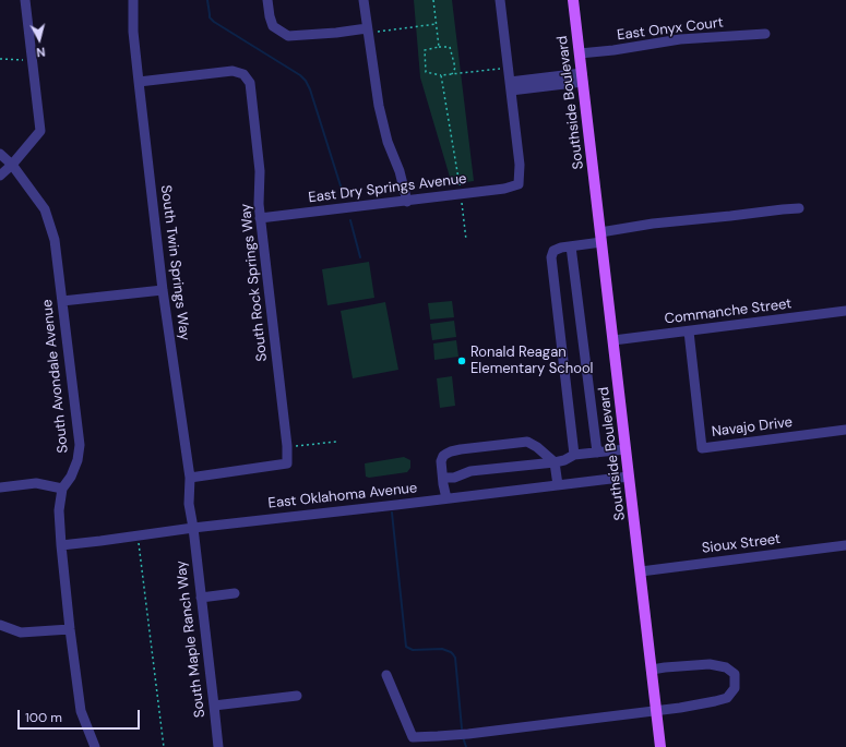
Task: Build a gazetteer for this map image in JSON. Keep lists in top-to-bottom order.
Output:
{
  "streets": {
    "main road": ["Southside Boulevard"],
    "street": [
      "East Onyx Court",
      "East Dry Springs Avenue",
      "South Twin Springs Way",
      "South Rock Springs Way",
      "Commanche Street",
      "South Avondale Avenue",
      "Navajo Drive",
      "East Oklahoma Avenue",
      "Sioux Street",
      "South Maple Ranch Way"
    ]
  },
  "crossings": [
    ["East Onyx Court", "Southside Boulevard"],
    ["Southside Boulevard", "Commanche Street"],
    ["Southside Boulevard", "East Oklahoma Avenue"],
    ["Southside Boulevard", "Sioux Street"],
    ["East Dry Springs Avenue", "South Rock Springs Way"],
    ["South Twin Springs Way", "South Rock Springs Way"],
    ["South Twin Springs Way", "East Oklahoma Avenue"],
    ["South Twin Springs Way", "South Maple Ranch Way"],
    ["Commanche Street", "Navajo Drive"],
    ["South Avondale Avenue", "East Oklahoma Avenue"],
    ["East Oklahoma Avenue", "South Maple Ranch Way"]
  ],
  "places": ["Ronald Reagan Elementary School"],
  "scale_bar": "100 m",
  "north": "bottom"
}
